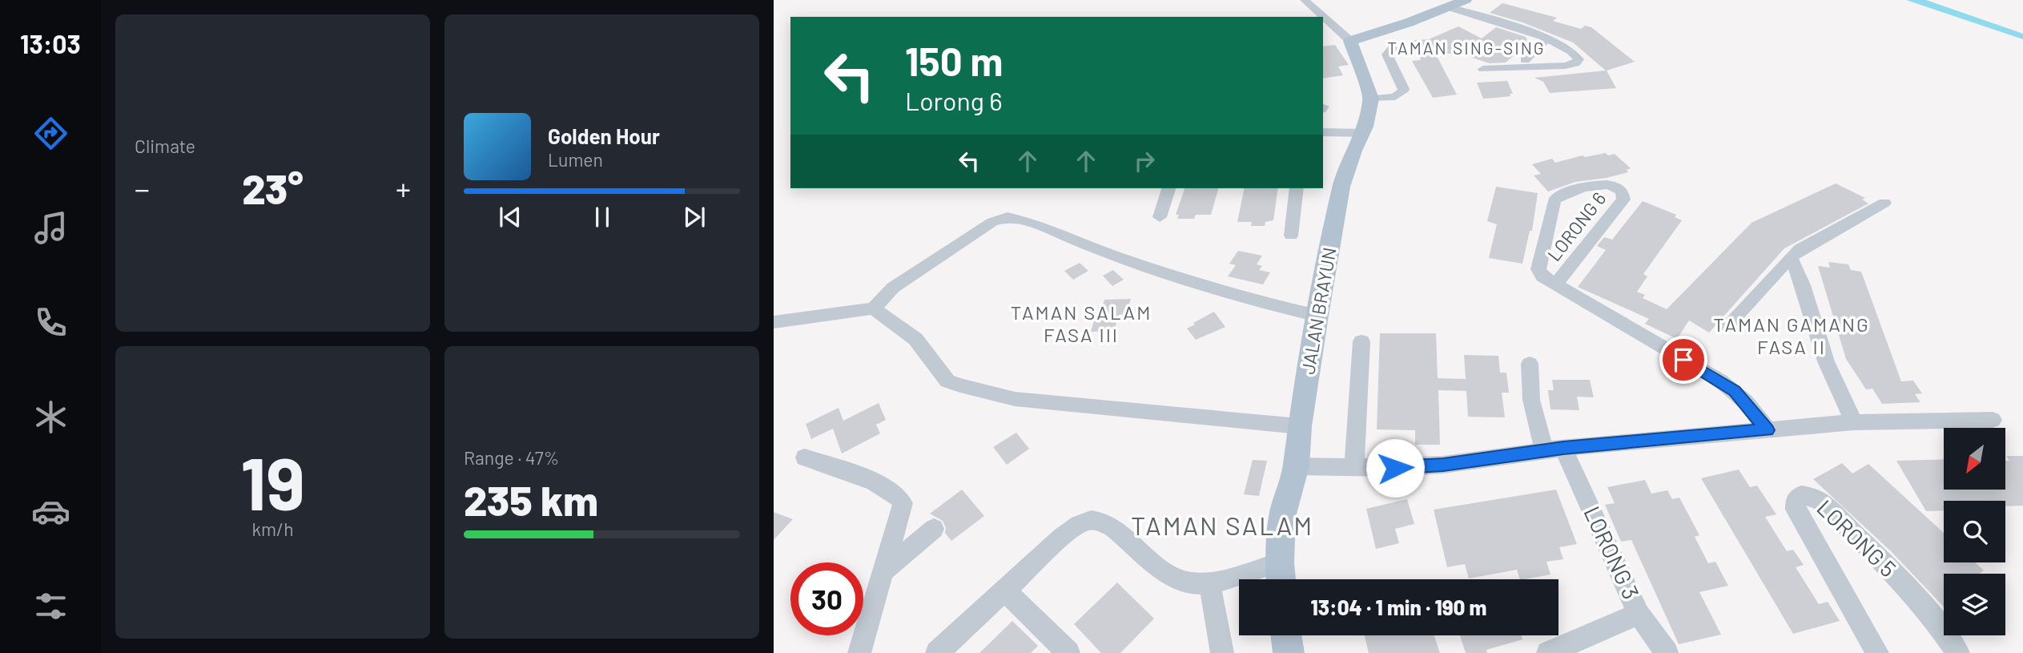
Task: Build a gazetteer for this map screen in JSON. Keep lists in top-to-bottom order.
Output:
{
  "streets": {
    "main road": ["JALAN BRAYUN"],
    "street": ["LORONG 6", "LORONG 5", "LORONG 3"]
  },
  "districts": [
    "TAMAN SING-SING",
    "TAMAN SALAM FASA III",
    "TAMAN GAMANG FASA II",
    "TAMAN SALAM"
  ],
  "north": "bottom left",
  "page": {
    "tabs": "13:03",
    "tile": [
      "Climate",
      ["19", "km/h"],
      ["Range · 47%", "235 km"]
    ],
    "turn": ["150 m", "Lorong 6"],
    "song": ["Golden Hour", "Lumen"],
    "heat": ["−", "23°", "+"],
    "limit": "30",
    "trip": "13:04 · 1 min · 190 m"
  }
}
